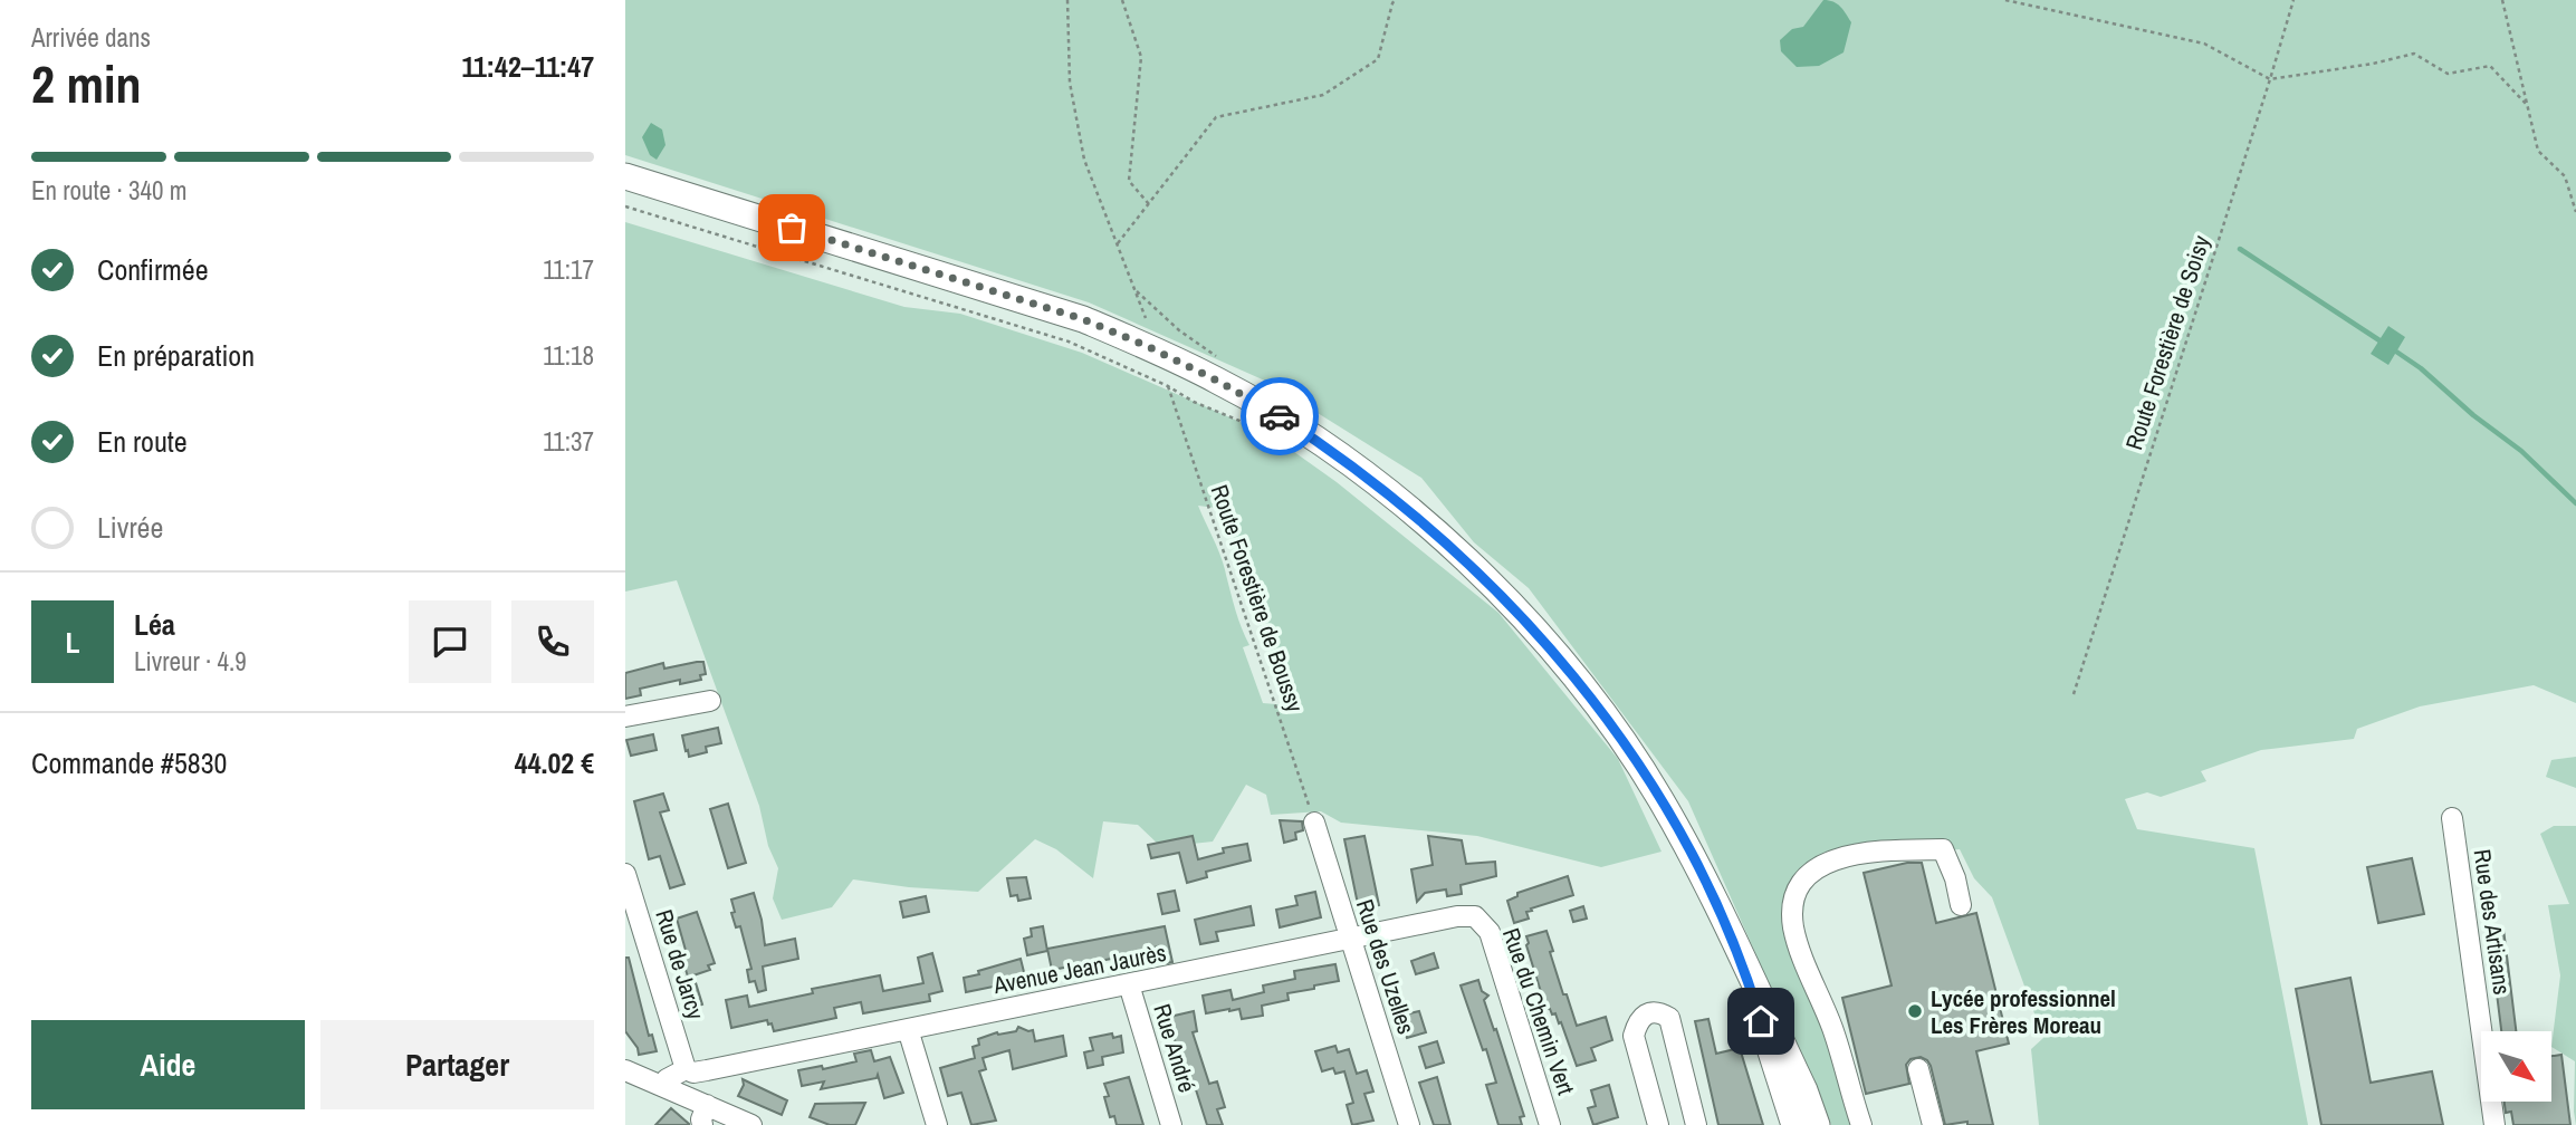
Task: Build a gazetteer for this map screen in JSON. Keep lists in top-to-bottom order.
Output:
{
  "streets": {
    "street": [
      "Rue des Artisans",
      "Rue de Jarcy",
      "Rue des Uzelles",
      "Avenue Jean Jaurès",
      "Rue du Chemin Vert",
      "Rue André"
    ],
    "path": ["Route Forestière de Soisy", "Route Forestière de Boussy"]
  },
  "crossings": [
    ["Route Forestière de Boussy", "Rue des Uzelles"],
    ["Rue de Jarcy", "Avenue Jean Jaurès"],
    ["Rue des Uzelles", "Avenue Jean Jaurès"],
    ["Avenue Jean Jaurès", "Rue du Chemin Vert"],
    ["Avenue Jean Jaurès", "Rue André"]
  ],
  "places": ["Lycée professionnel Les Frères Moreau"],
  "north": "bottom right",
  "page": {
    "heading": ["2 min", "Arrivée dans", "11:42–11:47"],
    "panel": [
      "Léa",
      "Livreur · 4.9",
      "Commande #5830",
      "44.02 €"
    ],
    "bar": "En route · 340 m",
    "list": [
      ["Confirmée", "11:17"],
      ["En préparation", "11:18"],
      ["En route", "11:37"],
      "Livrée"
    ],
    "round": "L",
    "buttons": ["Aide", "Partager"]
  }
}
